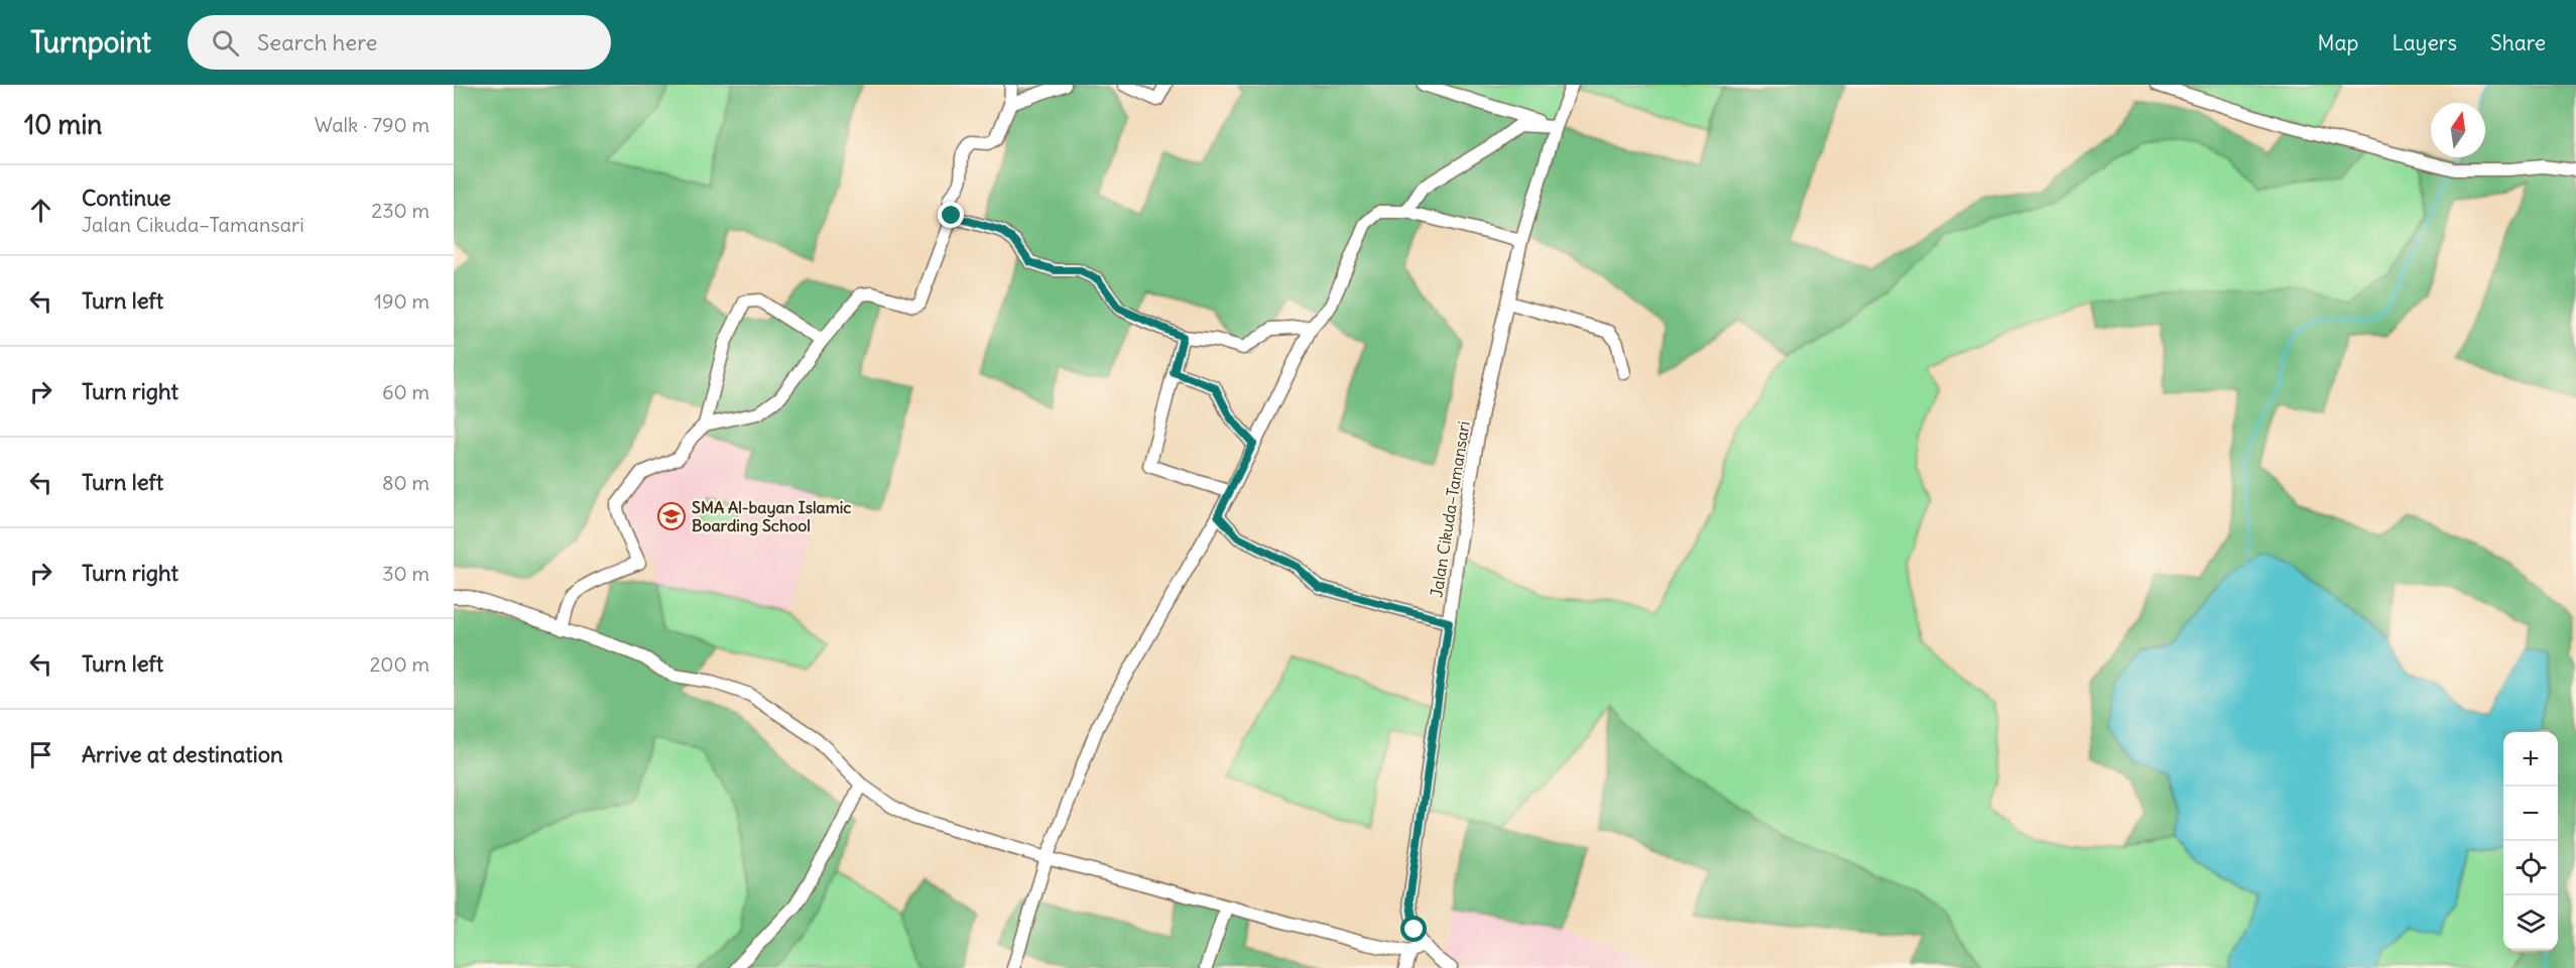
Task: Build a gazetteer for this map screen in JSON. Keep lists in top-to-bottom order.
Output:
{
  "streets": {
    "street": ["Jalan Cikuda–Tamansari"]
  },
  "places": {
    "school or university": ["SMA Al-bayan Islamic Boarding School"]
  },
  "north": "top",
  "page": {
    "header": "Turnpoint",
    "search": "Search here",
    "nav": ["Map", "Layers", "Share"],
    "heading": ["10 min", "Walk · 790 m"],
    "list": [
      ["Continue", "Jalan Cikuda–Tamansari", "230 m"],
      ["Turn left", "190 m"],
      ["Turn right", "60 m"],
      ["Turn left", "80 m"],
      ["Turn right", "30 m"],
      ["Turn left", "200 m"],
      "Arrive at destination"
    ],
    "map_buttons": ["+", "−"]
  }
}
